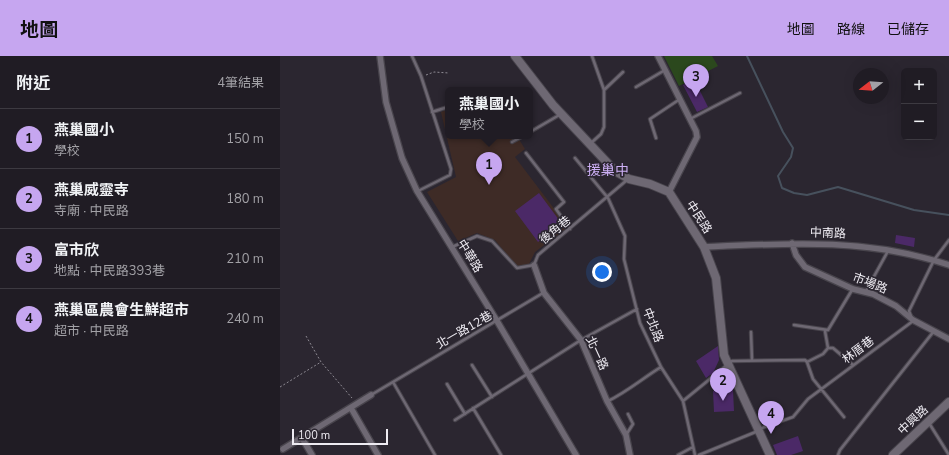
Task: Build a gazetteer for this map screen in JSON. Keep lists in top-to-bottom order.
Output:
{
  "streets": {
    "street": [
      "中民路",
      "中南路",
      "中華路",
      "市場路",
      "北一路",
      "中興路"
    ],
    "lane": [
      "後角巷",
      "中北路",
      "北一路12巷",
      "林厝巷"
    ]
  },
  "crossings": [
    ["中民路", "中南路"],
    ["中民路", "林厝巷"],
    ["後角巷", "中北路"],
    ["後角巷", "北一路"],
    ["中南路", "市場路"],
    ["中華路", "北一路12巷"],
    ["市場路", "林厝巷"],
    ["北一路12巷", "北一路"]
  ],
  "districts": ["援巢中"],
  "scale_bar": "100 m",
  "north": "left",
  "page": {
    "header": "地圖",
    "nav": ["地圖", "路線", "已儲存"],
    "heading": ["附近", "4筆結果"],
    "pins": [
      "3",
      "1",
      "2",
      "4"
    ],
    "map_buttons": ["+", "−"],
    "popup": ["燕巢國小", "學校"],
    "list": [
      {
        "mark": "1",
        "name": "燕巢國小",
        "note": "學校",
        "value": "150 m"
      },
      {
        "mark": "2",
        "name": "燕巢威靈寺",
        "note": "寺廟 · 中民路",
        "value": "180 m"
      },
      {
        "mark": "3",
        "name": "富市欣",
        "note": "地點 · 中民路393巷",
        "value": "210 m"
      },
      {
        "mark": "4",
        "name": "燕巢區農會生鮮超市",
        "note": "超市 · 中民路",
        "value": "240 m"
      }
    ],
    "scale": "100 m"
  }
}
